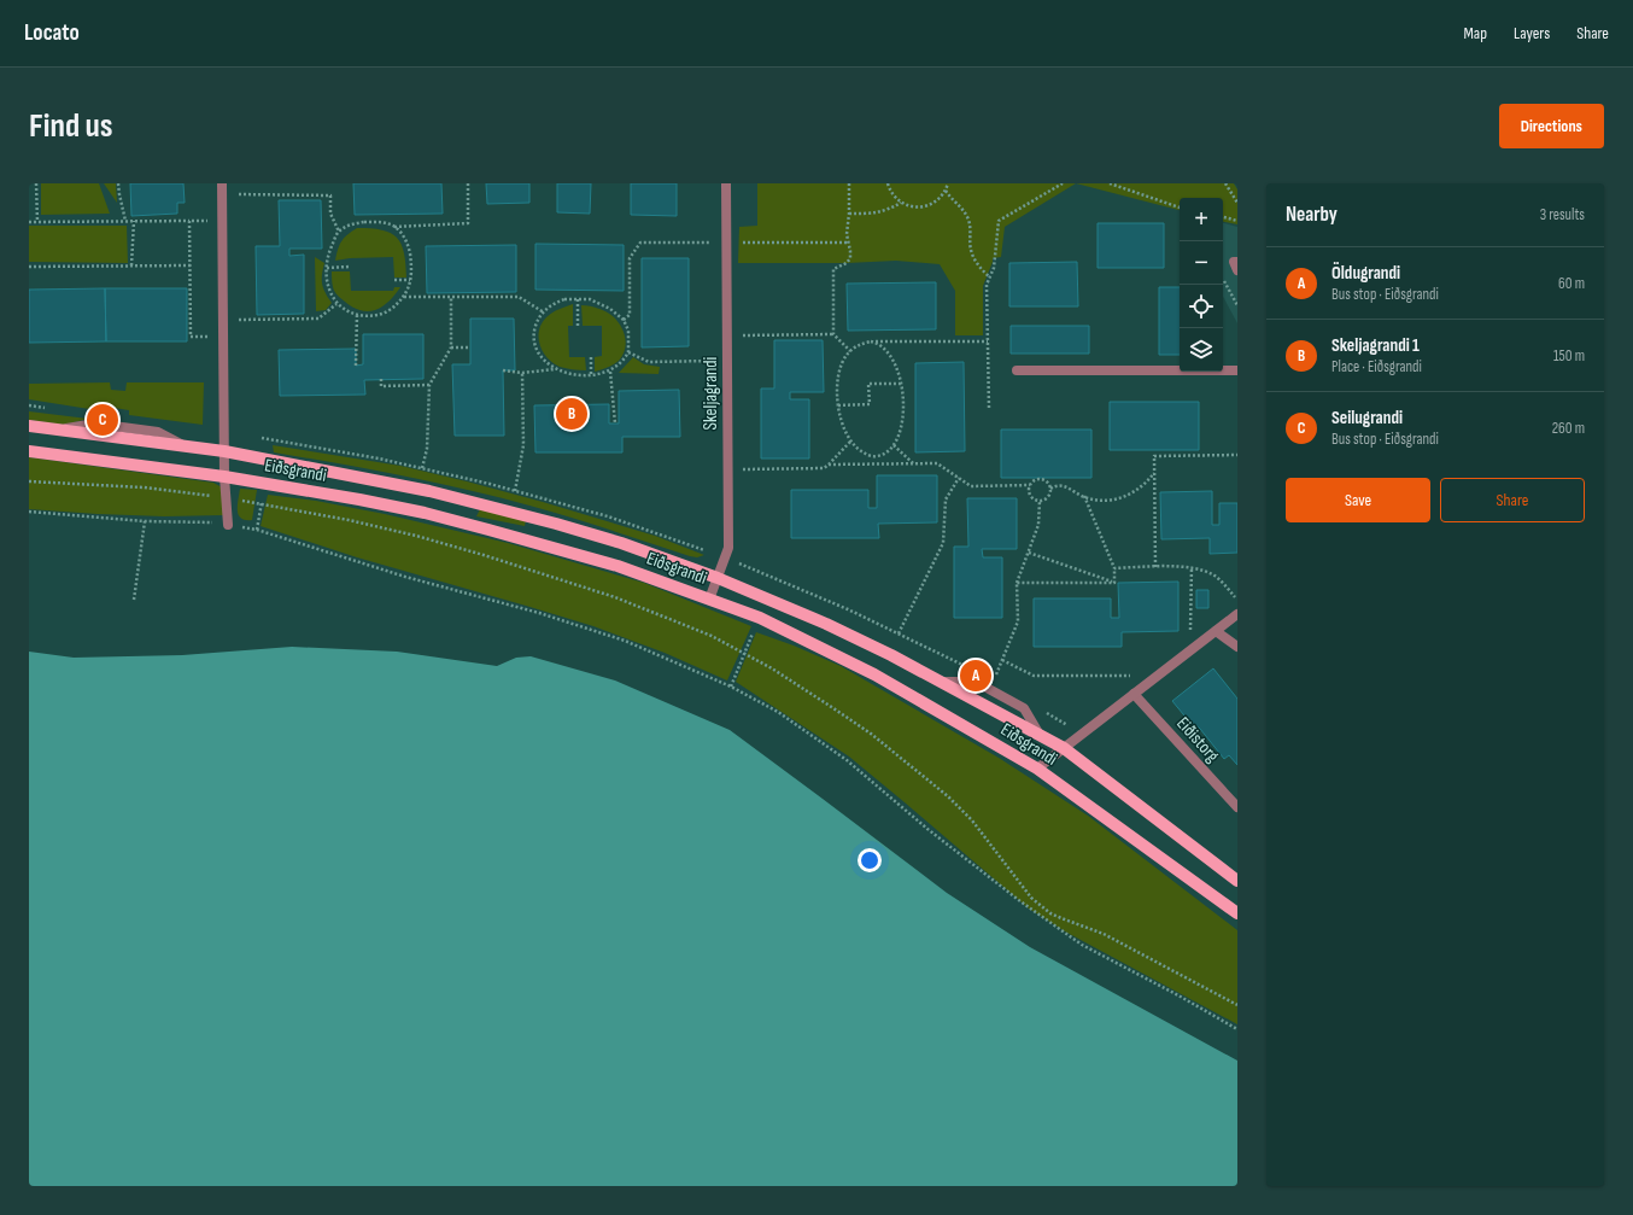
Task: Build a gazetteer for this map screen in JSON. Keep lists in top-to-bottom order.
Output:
{
  "streets": {
    "main road": ["Eiðsgrandi"],
    "street": ["Skeljagrandi", "Eiðistorg"]
  },
  "crossings": [
    ["Skeljagrandi", "Eiðsgrandi"]
  ],
  "page": {
    "header": "Locato",
    "nav": ["Map", "Layers", "Share"],
    "buttons": [
      "Directions",
      ["Save", "Share"]
    ],
    "title": "Find us",
    "heading": ["Nearby", "3 results"],
    "map_buttons": ["+", "−"],
    "list": [
      {
        "mark": "A",
        "name": "Öldugrandi",
        "note": "Bus stop · Eiðsgrandi",
        "value": "60 m"
      },
      {
        "mark": "B",
        "name": "Skeljagrandi 1",
        "note": "Place · Eiðsgrandi",
        "value": "150 m"
      },
      {
        "mark": "C",
        "name": "Seilugrandi",
        "note": "Bus stop · Eiðsgrandi",
        "value": "260 m"
      }
    ],
    "pins": ["B", "C", "A"]
  }
}
